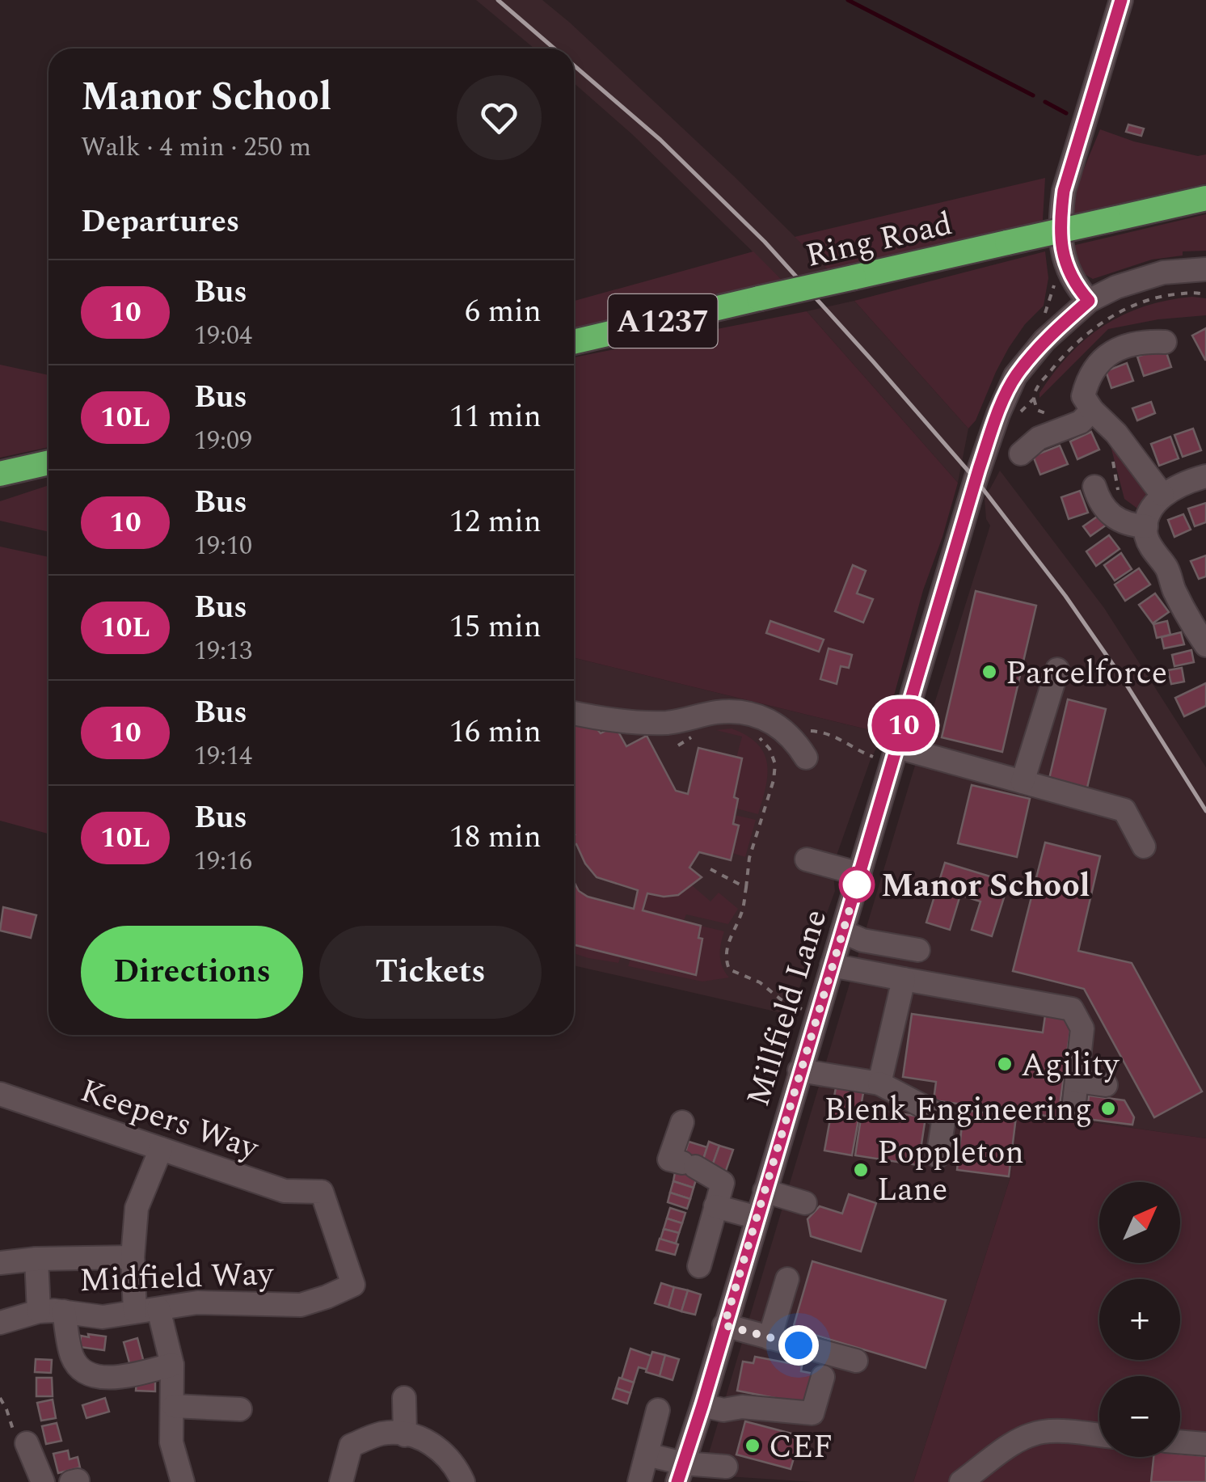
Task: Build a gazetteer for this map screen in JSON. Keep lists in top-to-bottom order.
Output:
{
  "streets": {
    "highway": ["Ring Road", "A1237"],
    "street": ["Millfield Lane", "Keepers Way", "Midfield Way"]
  },
  "crossings": [
    ["Keepers Way", "Midfield Way"]
  ],
  "places": [
    "Parcelforce",
    "Manor School",
    "Agility",
    "Blenk Engineering",
    "Poppleton Lane",
    "CEF"
  ],
  "lines": ["bus line 10"],
  "north": "top right",
  "page": {
    "on_map": "10",
    "heading": [
      ["Manor School", "Walk · 4 min · 250 m"],
      "Departures"
    ],
    "list": [
      {
        "mark": "10",
        "name": "Bus",
        "note": "19:04",
        "value": "6 min"
      },
      {
        "mark": "10L",
        "name": "Bus",
        "note": "19:09",
        "value": "11 min"
      },
      {
        "mark": "10",
        "name": "Bus",
        "note": "19:10",
        "value": "12 min"
      },
      {
        "mark": "10L",
        "name": "Bus",
        "note": "19:13",
        "value": "15 min"
      },
      {
        "mark": "10",
        "name": "Bus",
        "note": "19:14",
        "value": "16 min"
      },
      {
        "mark": "10L",
        "name": "Bus",
        "note": "19:16",
        "value": "18 min"
      }
    ],
    "buttons": ["Directions", "Tickets"],
    "map_buttons": ["+", "−"]
  }
}
